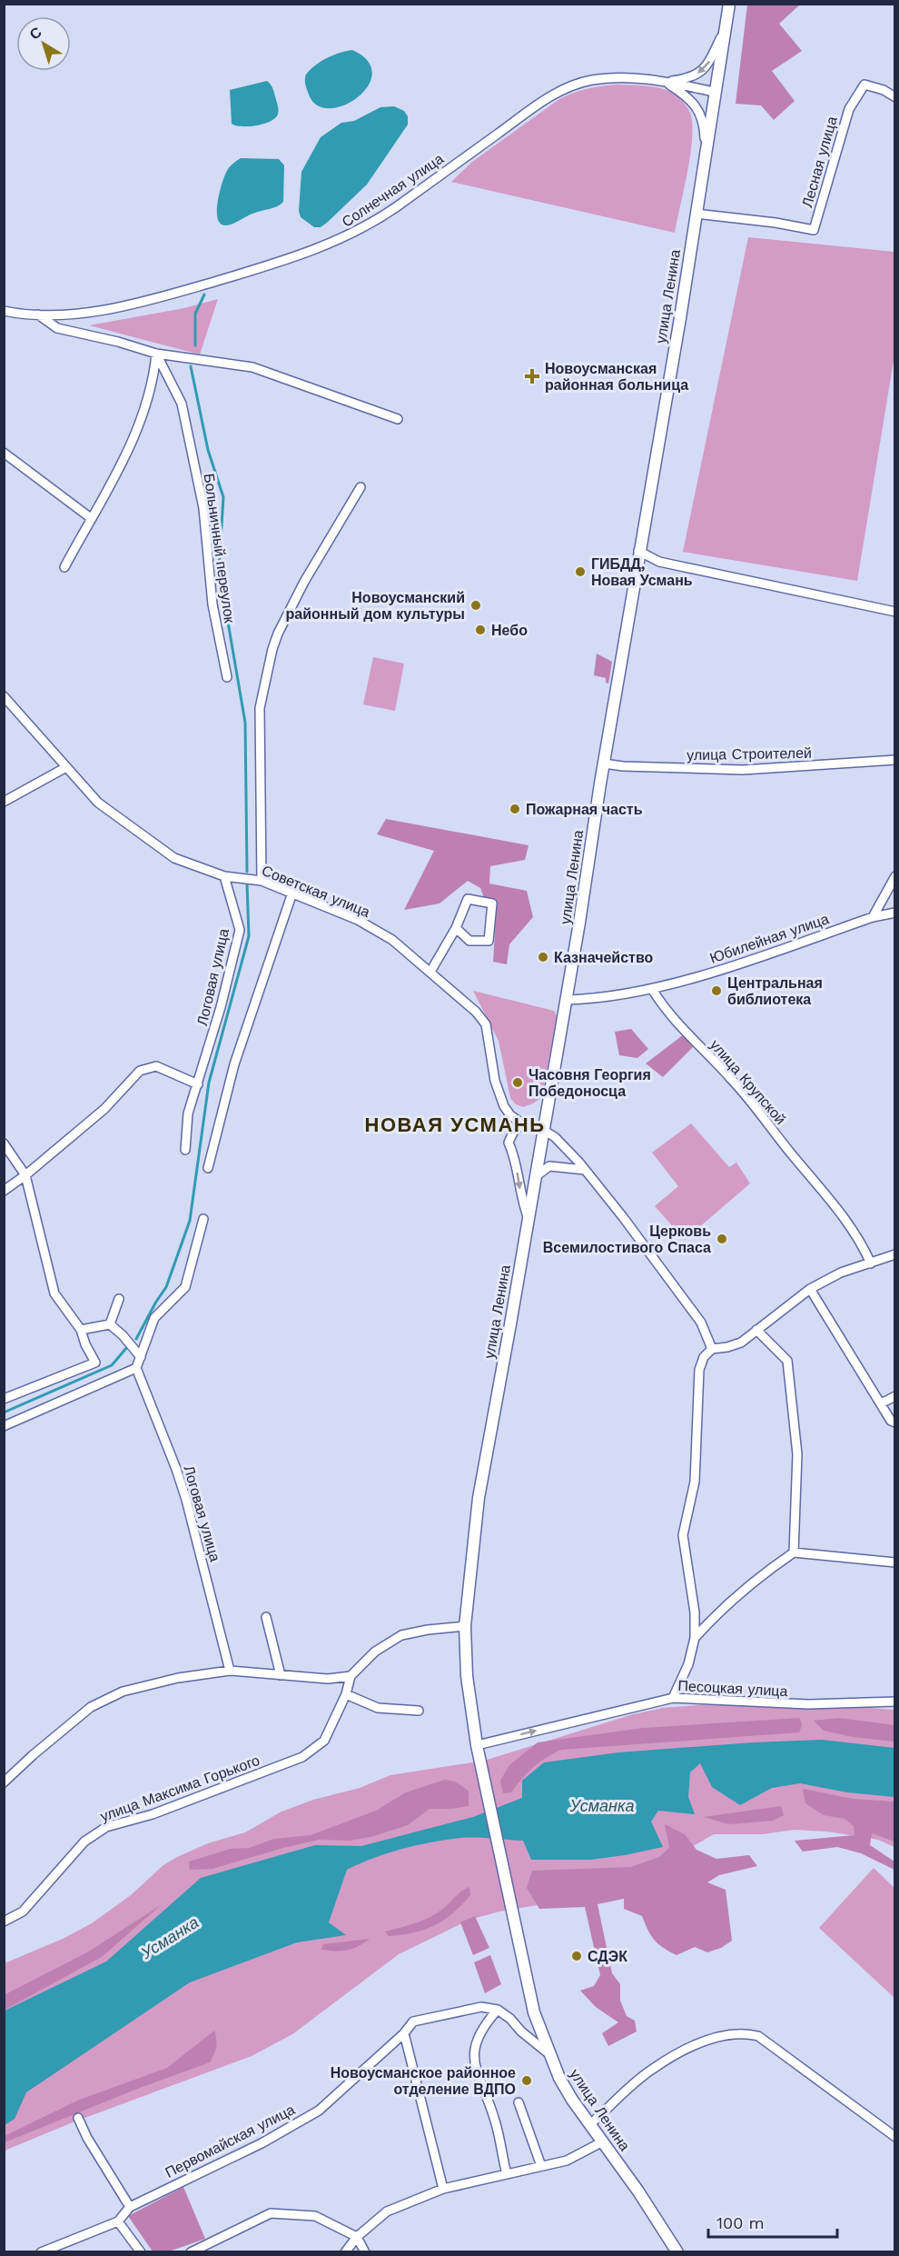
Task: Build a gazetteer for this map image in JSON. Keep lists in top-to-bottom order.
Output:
{
  "streets": {
    "main road": ["улица Ленина"],
    "street": [
      "Лесная улица",
      "Солнечная улица",
      "Больничный переулок",
      "улица Строителей",
      "Советская улица",
      "Юбилейная улица",
      "Логовая улица",
      "улица Крупской",
      "Песоцкая улица",
      "улица Максима Горького",
      "Первомайская улица"
    ]
  },
  "crossings": [
    ["Лесная улица", "улица Ленина"],
    ["Солнечная улица", "улица Ленина"],
    ["Солнечная улица", "Больничный переулок"],
    ["улица Ленина", "улица Строителей"],
    ["улица Ленина", "Советская улица"],
    ["улица Ленина", "Песоцкая улица"],
    ["Советская улица", "Логовая улица"],
    ["Юбилейная улица", "улица Крупской"]
  ],
  "one_way": ["Песоцкая улица"],
  "districts": ["НОВАЯ УСМАНЬ"],
  "water": ["Усманка"],
  "places": {
    "health": ["Новоусманская районная больница"],
    "other": [
      "ГИБДД, Новая Усмань",
      "Новоусманский районный дом культуры",
      "Небо",
      "Пожарная часть",
      "Казначейство",
      "Центральная библиотека",
      "Часовня Георгия Победоносца",
      "Церковь Всемилостивого Спаса",
      "СДЭК",
      "Новоусманское районное отделение ВДПО"
    ]
  },
  "scale_bar": "100 m",
  "north": "top left"
}
